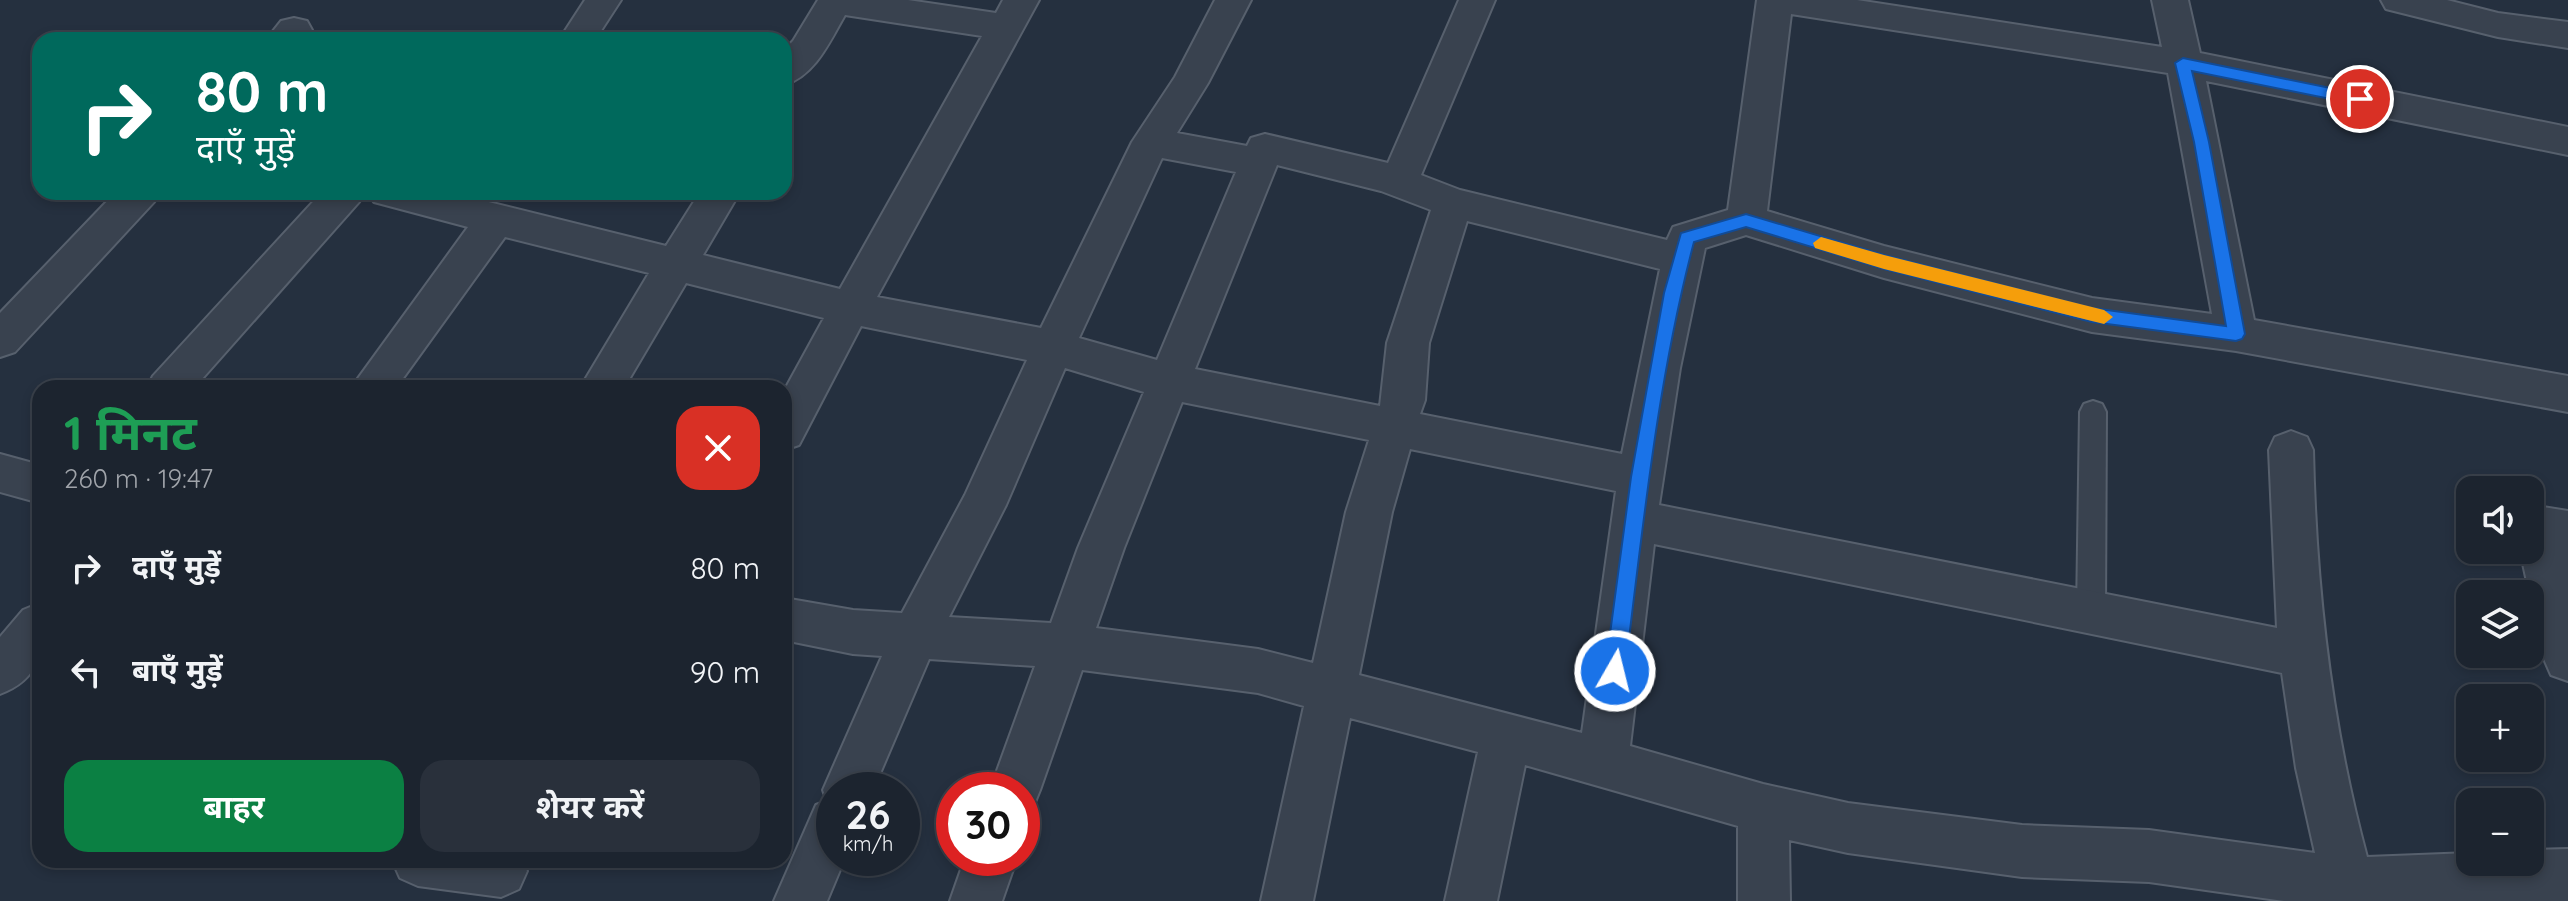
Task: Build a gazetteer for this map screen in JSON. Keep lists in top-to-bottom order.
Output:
{
  "page": {
    "turn": ["80 m", "दाएँ मुड़ें"],
    "heading": ["1 मिनट", "260 m · 19:47"],
    "map_buttons": ["+", "−"],
    "list": [
      {
        "name": "दाएँ मुड़ें",
        "value": "80 m"
      },
      {
        "name": "बाएँ मुड़ें",
        "value": "90 m"
      }
    ],
    "buttons": ["बाहर", "शेयर करें"],
    "speed": "26 km/h",
    "limit": "30"
  }
}
